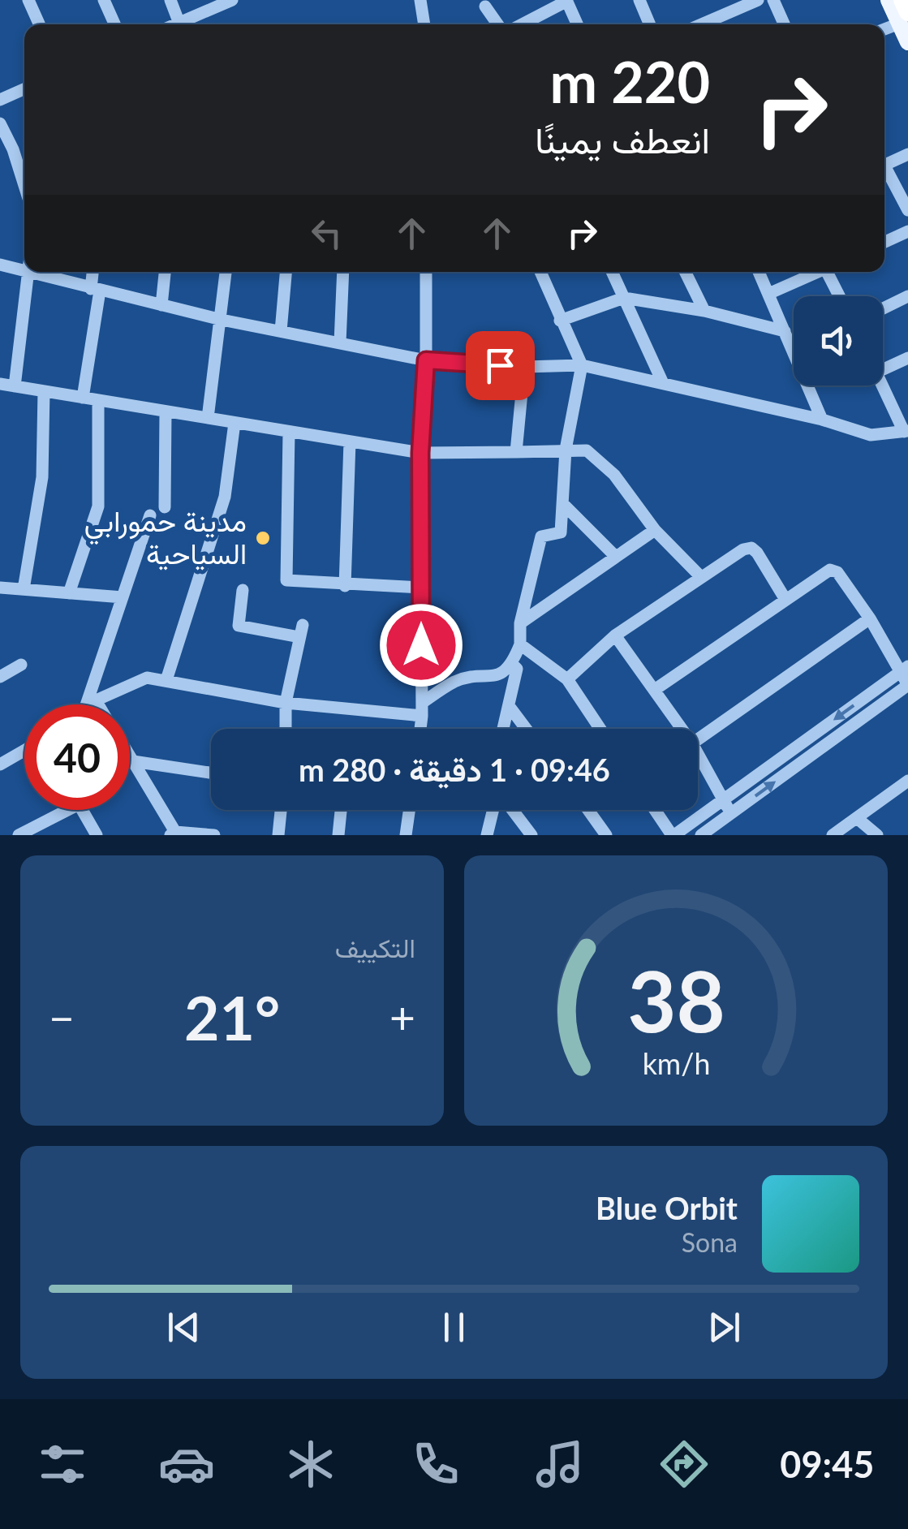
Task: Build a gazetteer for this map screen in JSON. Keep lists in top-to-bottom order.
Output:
{
  "places": ["مدينة حمورابي السياحية"],
  "page": {
    "turn": ["220 m", "انعطف يمينًا"],
    "limit": "40",
    "trip": "09:46 · 1 دقيقة · 280 m",
    "tile": "التكييف",
    "heat": ["−", "21°", "+"],
    "song": ["Blue Orbit", "Sona"],
    "tabs": "09:45",
    "gauge": ["38", "km/h"]
  }
}
